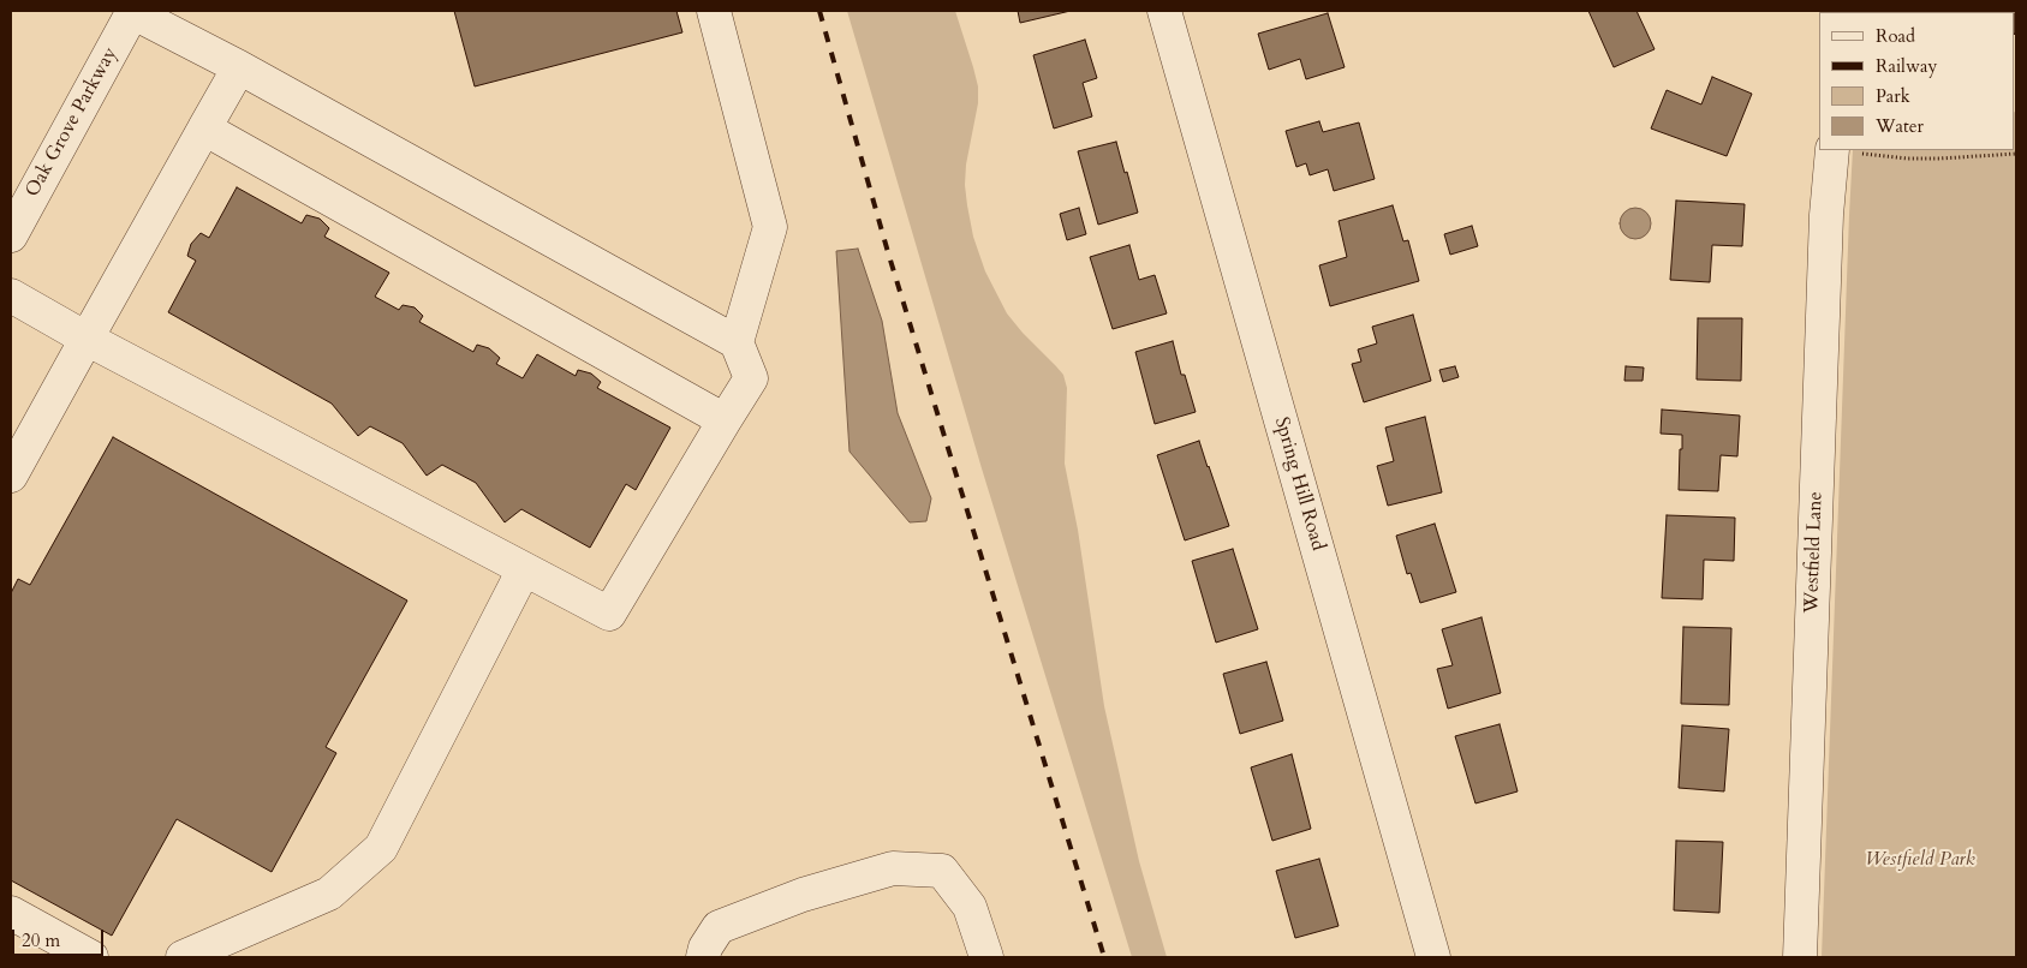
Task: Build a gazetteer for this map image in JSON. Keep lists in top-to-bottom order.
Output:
{
  "streets": {
    "street": ["Oak Grove Parkway", "Spring Hill Road", "Westfield Lane"]
  },
  "parks": ["Westfield Park"],
  "legend": [
    "Road",
    "Railway",
    "Park",
    "Water"
  ],
  "scale_bar": "20 m"
}
